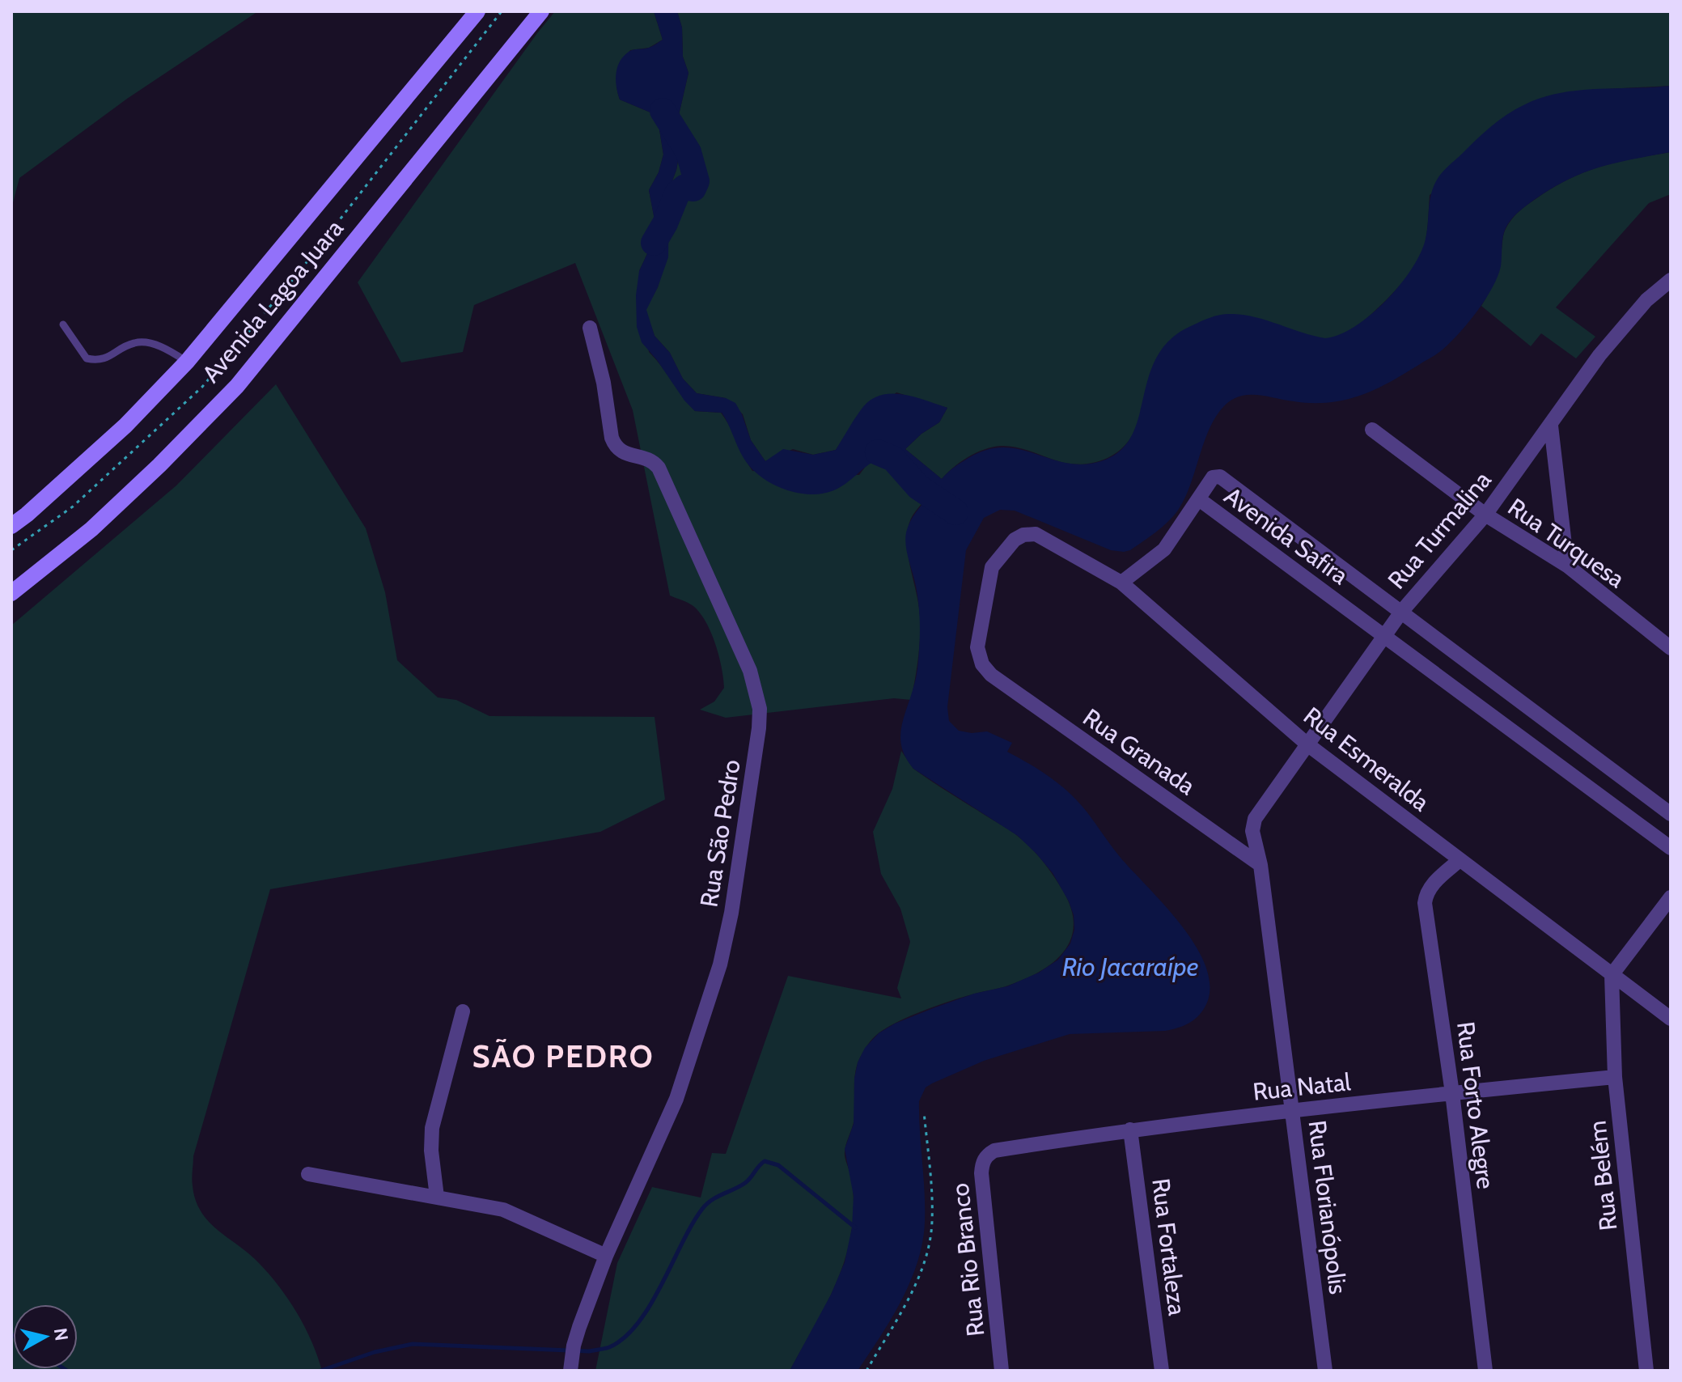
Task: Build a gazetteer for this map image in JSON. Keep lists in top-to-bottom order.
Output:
{
  "streets": {
    "main road": ["Avenida Lagoa Juara"],
    "street": [
      "Rua Turmalina",
      "Avenida Safira",
      "Rua Turquesa",
      "Rua Granada",
      "Rua Esmeralda",
      "Rua São Pedro",
      "Rua Natal",
      "Rua Forto Alegre",
      "Rua Belém",
      "Rua Florianópolis",
      "Rua Fortaleza",
      "Rua Rio Branco"
    ]
  },
  "crossings": [
    ["Rua Turmalina", "Avenida Safira"],
    ["Rua Turmalina", "Rua Turquesa"],
    ["Rua Turmalina", "Rua Esmeralda"],
    ["Rua Turmalina", "Rua Florianópolis"],
    ["Rua Granada", "Rua Esmeralda"],
    ["Rua Granada", "Rua Florianópolis"],
    ["Rua Esmeralda", "Rua Forto Alegre"],
    ["Rua Esmeralda", "Rua Belém"],
    ["Rua Natal", "Rua Forto Alegre"],
    ["Rua Natal", "Rua Belém"],
    ["Rua Natal", "Rua Florianópolis"],
    ["Rua Natal", "Rua Fortaleza"],
    ["Rua Natal", "Rua Rio Branco"]
  ],
  "districts": ["SÃO PEDRO"],
  "water": ["Rio Jacaraípe"],
  "north": "right"
}
